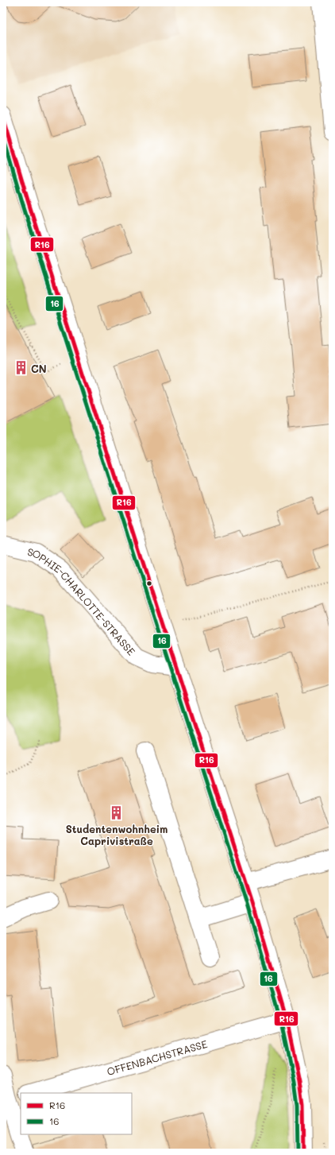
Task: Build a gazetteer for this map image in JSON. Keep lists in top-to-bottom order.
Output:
{
  "streets": {
    "street": ["SOPHIE-CHARLOTTE-STRASSE", "OFFENBACHSTRASSE"]
  },
  "places": {
    "building": ["CN", "Studentenwohnheim Caprivistraße"]
  },
  "lines": ["transit line R16", "transit line 16"],
  "legend": ["R16", "16"]
}
